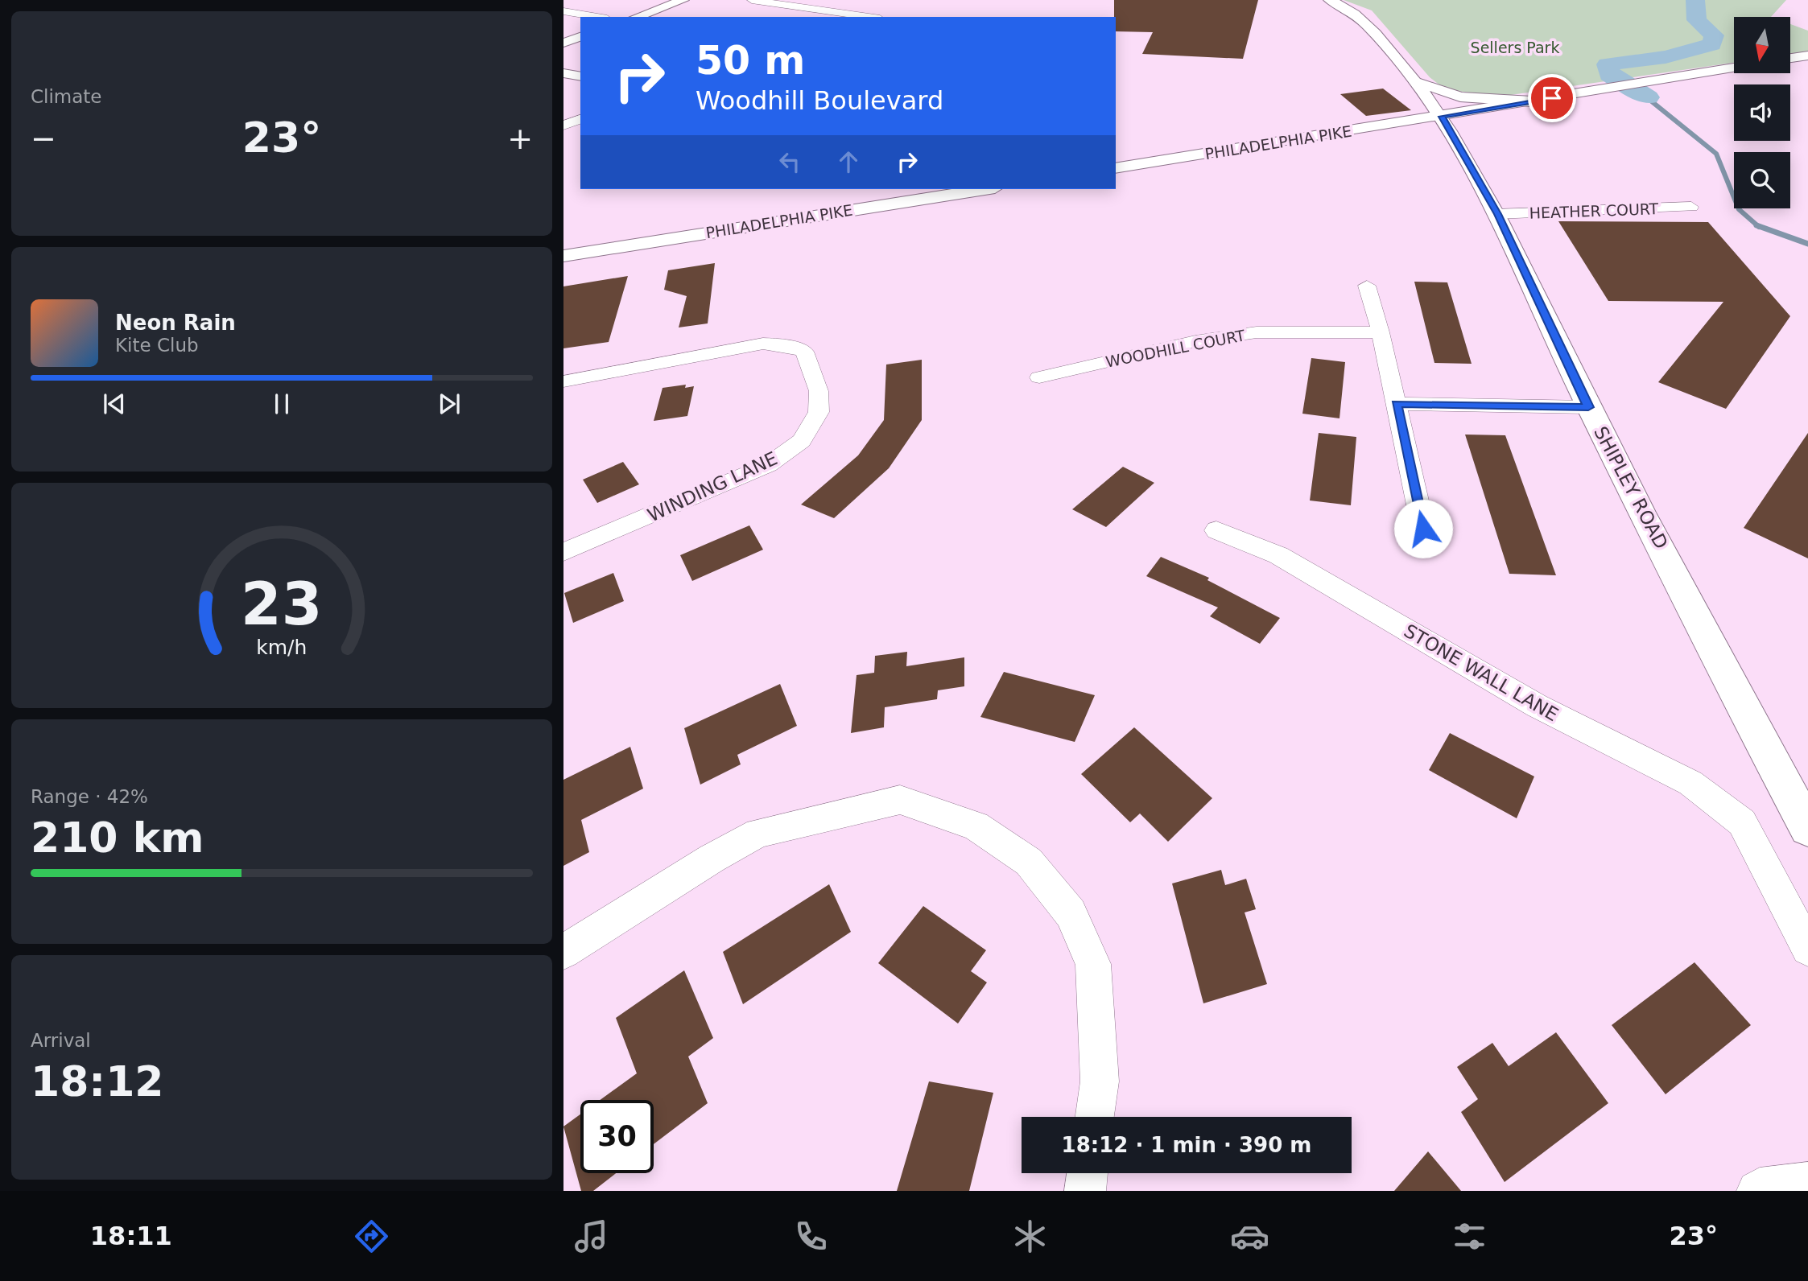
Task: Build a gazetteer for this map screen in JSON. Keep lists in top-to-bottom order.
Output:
{
  "streets": {
    "main road": ["PHILADELPHIA PIKE", "SHIPLEY ROAD"],
    "street": [
      "HEATHER COURT",
      "WOODHILL COURT",
      "WINDING LANE",
      "STONE WALL LANE"
    ]
  },
  "crossings": [
    ["PHILADELPHIA PIKE", "SHIPLEY ROAD"],
    ["HEATHER COURT", "SHIPLEY ROAD"]
  ],
  "parks": ["Sellers Park"],
  "north": "bottom",
  "page": {
    "tile": [
      "Climate",
      ["Range · 42%", "210 km"],
      ["Arrival", "18:12"]
    ],
    "turn": ["50 m", "Woodhill Boulevard"],
    "heat": ["−", "23°", "+"],
    "song": ["Neon Rain", "Kite Club"],
    "limit": "30",
    "trip": "18:12 · 1 min · 390 m",
    "tabs": ["18:11", "23°"],
    "gauge": ["23", "km/h"]
  }
}
